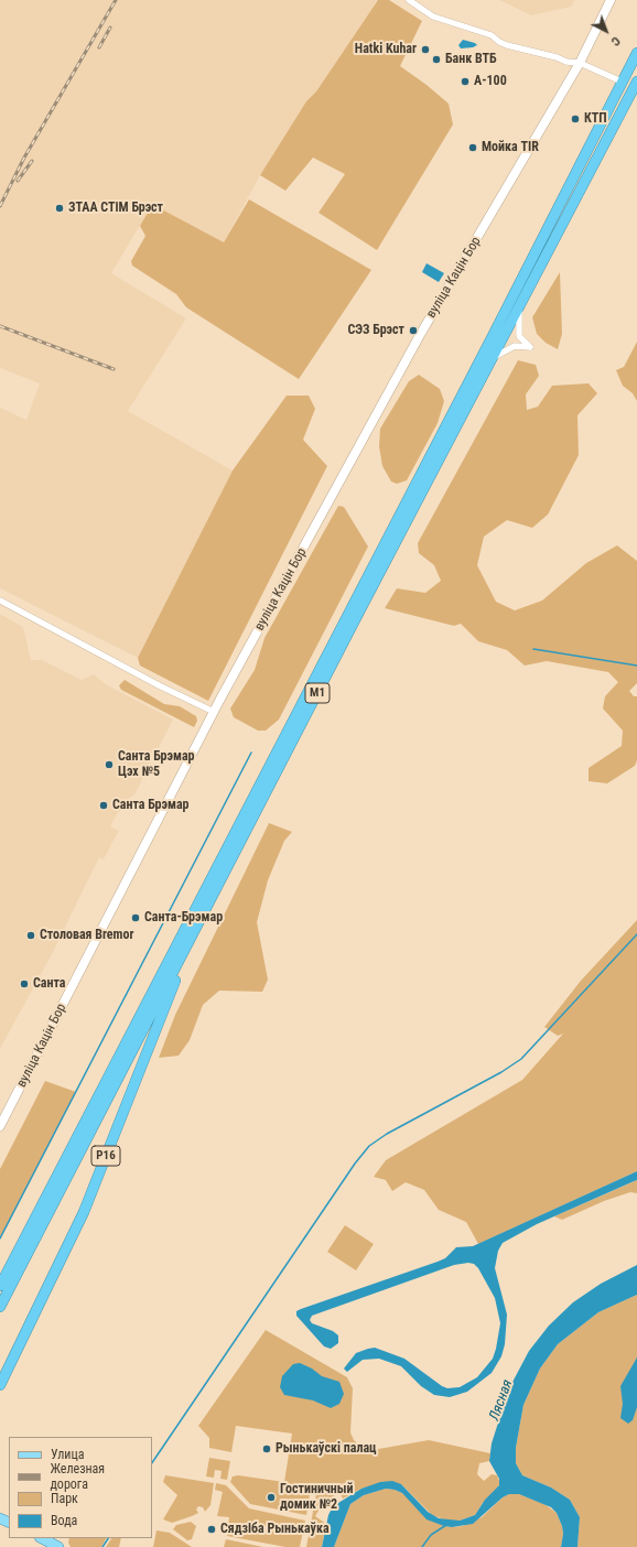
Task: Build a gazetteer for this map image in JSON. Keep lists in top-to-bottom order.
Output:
{
  "streets": {
    "highway": ["М1", "Р16"],
    "main road": ["вуліца Кацін Бор"]
  },
  "crossings": [
    ["М1", "Р16"]
  ],
  "water": ["Лясная"],
  "places": [
    "Hatki Kuhar",
    "Банк ВТБ",
    "А-100",
    "КТП",
    "Мойка TIR",
    "ЗТАА СТіМ Брэст",
    "СЭЗ Брэст",
    "Санта Брэмар Цэх №5",
    "Санта Брэмар",
    "Санта-Брэмар",
    "Столовая Bremor",
    "Санта",
    "Рынькаўскi палац",
    "Гостиничный домик №2",
    "Сядзіба Рынькаўка"
  ],
  "legend": [
    "Улица",
    "Железная дорога",
    "Парк",
    "Вода"
  ],
  "north": "bottom right"
}
